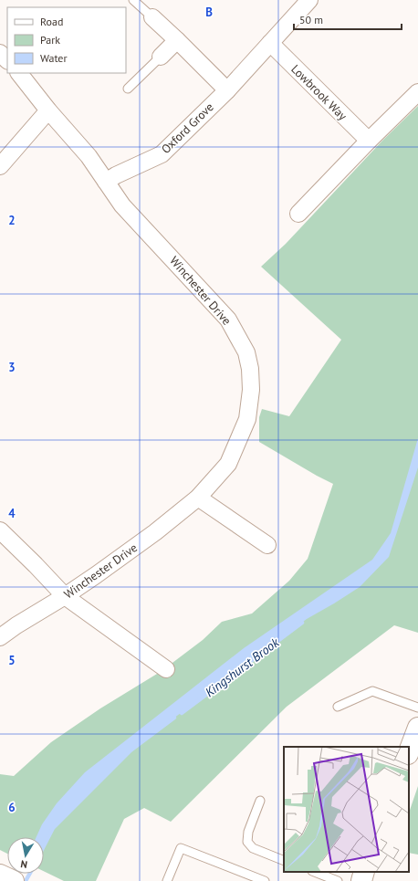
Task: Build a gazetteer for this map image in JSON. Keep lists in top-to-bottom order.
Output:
{
  "streets": {
    "street": ["Lowbrook Way", "Oxford Grove", "Winchester Drive"]
  },
  "crossings": [
    ["Lowbrook Way", "Oxford Grove"],
    ["Oxford Grove", "Winchester Drive"]
  ],
  "water": ["Kingshurst Brook"],
  "legend": ["Road", "Park", "Water"],
  "scale_bar": "50 m",
  "north": "bottom",
  "grid": {
    "columns": ["B"],
    "rows": [
      "2",
      "3",
      "4",
      "5",
      "6"
    ]
  }
}
